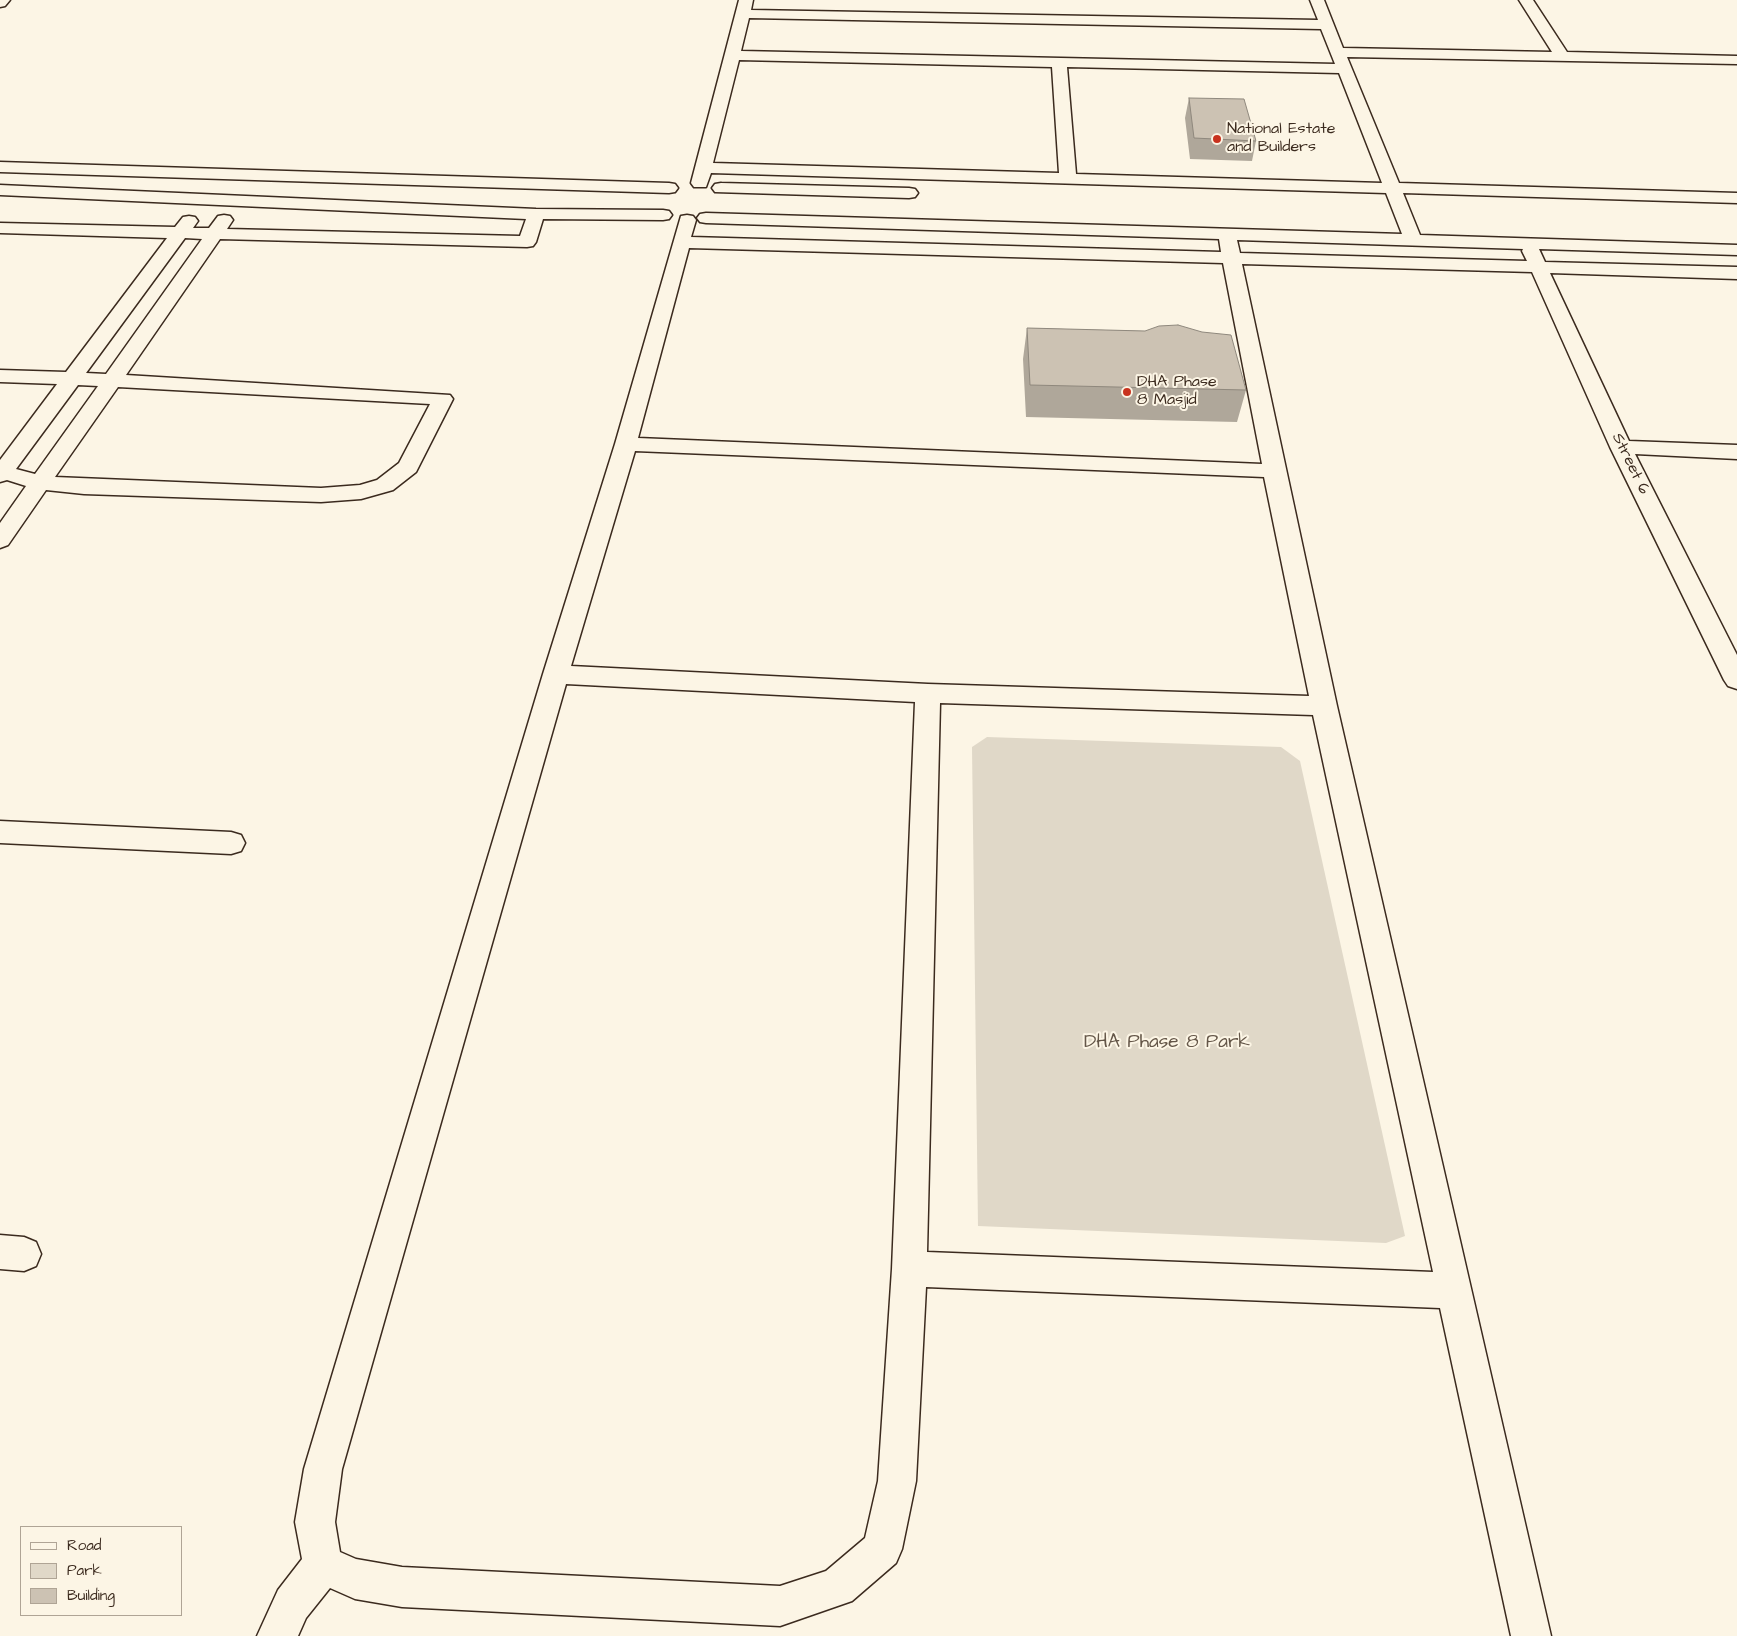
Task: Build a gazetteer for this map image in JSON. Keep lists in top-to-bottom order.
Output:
{
  "streets": {
    "street": ["Street 6"]
  },
  "parks": ["DHA Phase 8 Park"],
  "places": ["National Estate and Builders", "DHA Phase 8 Masjid"],
  "legend": ["Road", "Park", "Building"]
}
